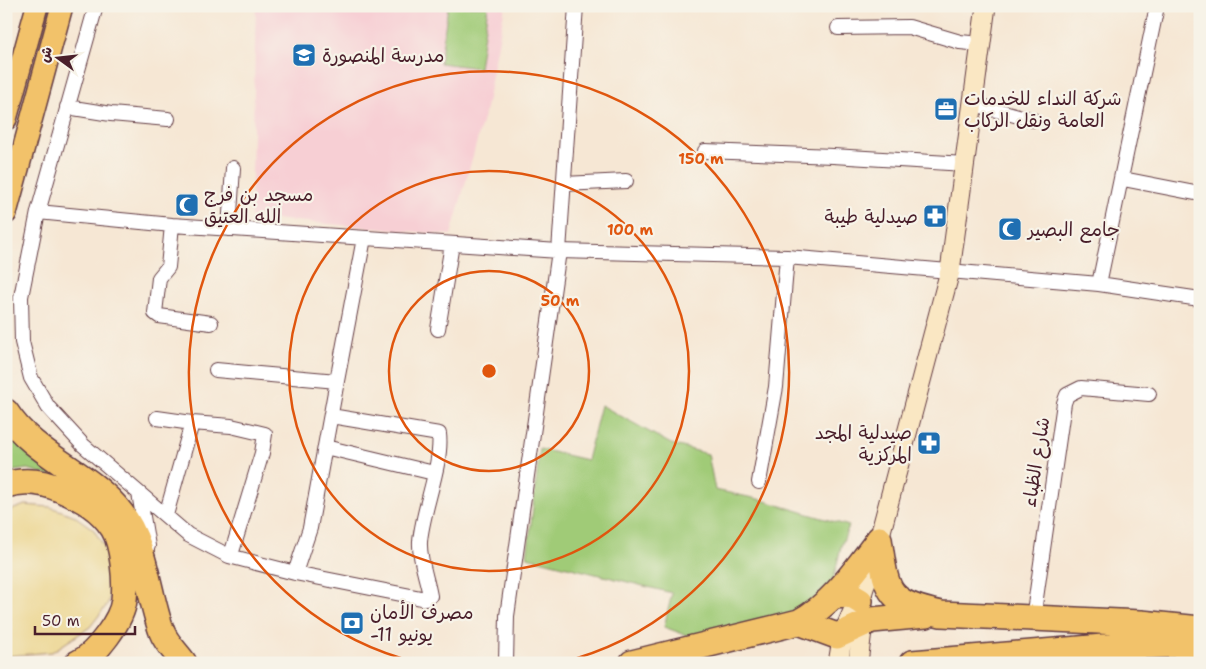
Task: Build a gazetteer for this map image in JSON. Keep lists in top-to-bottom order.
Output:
{
  "streets": {
    "street": ["شارع الظباء"]
  },
  "places": {
    "school or university": ["مدرسة المنصورة"],
    "office": ["شركة النداء للخدمات العامة ونقل الركاب"],
    "mosque": ["مسجد بن فرج الله العتيق", "جامع البصير"],
    "pharmacy": ["صيدلية طيبة", "صيدلية المجد المركزية"],
    "bank": ["مصرف الأمان -11 يونيو"]
  },
  "scale_bar": "50 m",
  "north": "left",
  "rings": ["150 m", "100 m", "50 m"]
}
